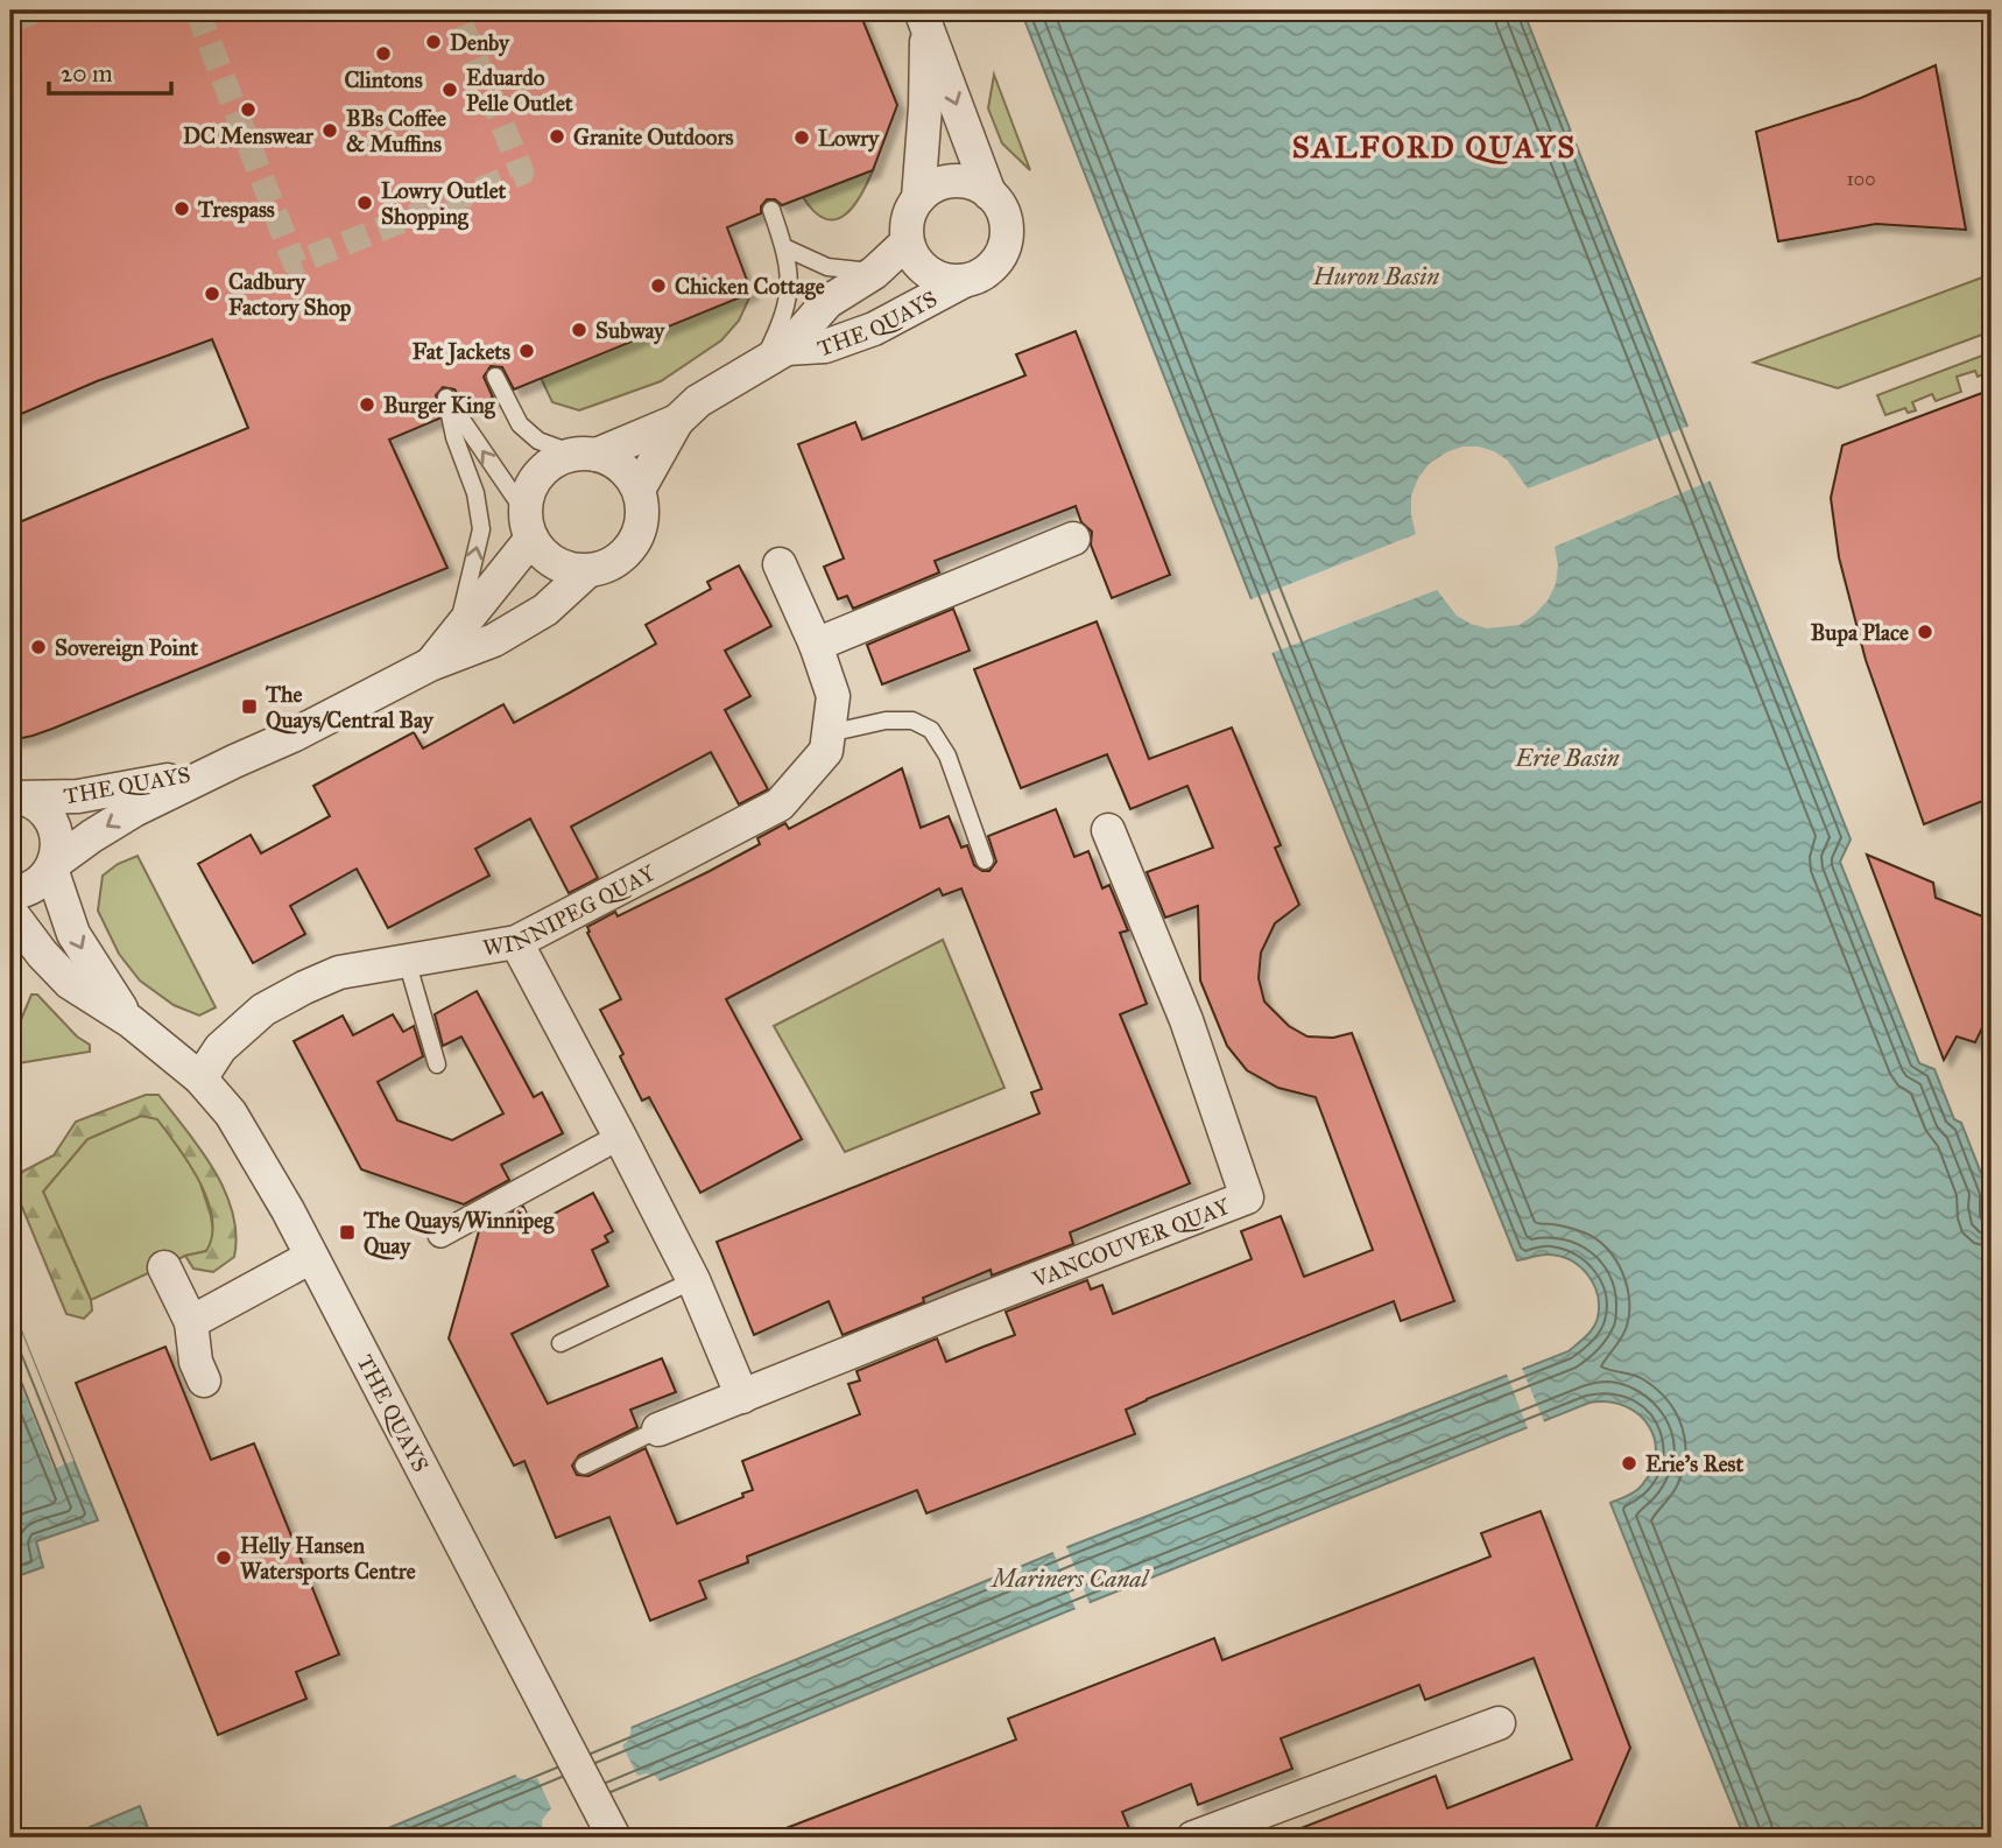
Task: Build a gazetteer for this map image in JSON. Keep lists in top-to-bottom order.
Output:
{
  "streets": {
    "street": ["THE QUAYS", "WINNIPEG QUAY", "VANCOUVER QUAY"]
  },
  "crossings": [
    ["THE QUAYS", "WINNIPEG QUAY"]
  ],
  "districts": ["SALFORD QUAYS"],
  "water": ["Huron Basin", "Erie Basin", "Mariners Canal"],
  "places": {
    "other": [
      "Denby",
      "Clintons",
      "Eduardo Pelle Outlet",
      "DC Menswear",
      "BBs Coffee & Muffins",
      "Granite Outdoors",
      "Lowry",
      "Lowry Outlet Shopping",
      "Trespass",
      "Chicken Cottage",
      "Cadbury Factory Shop",
      "Subway",
      "Fat Jackets",
      "Burger King",
      "Bupa Place",
      "Sovereign Point",
      "Erie's Rest",
      "Helly Hansen Watersports Centre"
    ],
    "transit": ["The Quays/Central Bay", "The Quays/Winnipeg Quay"]
  },
  "house_numbers": ["100"],
  "scale_bar": "20 m"
}
